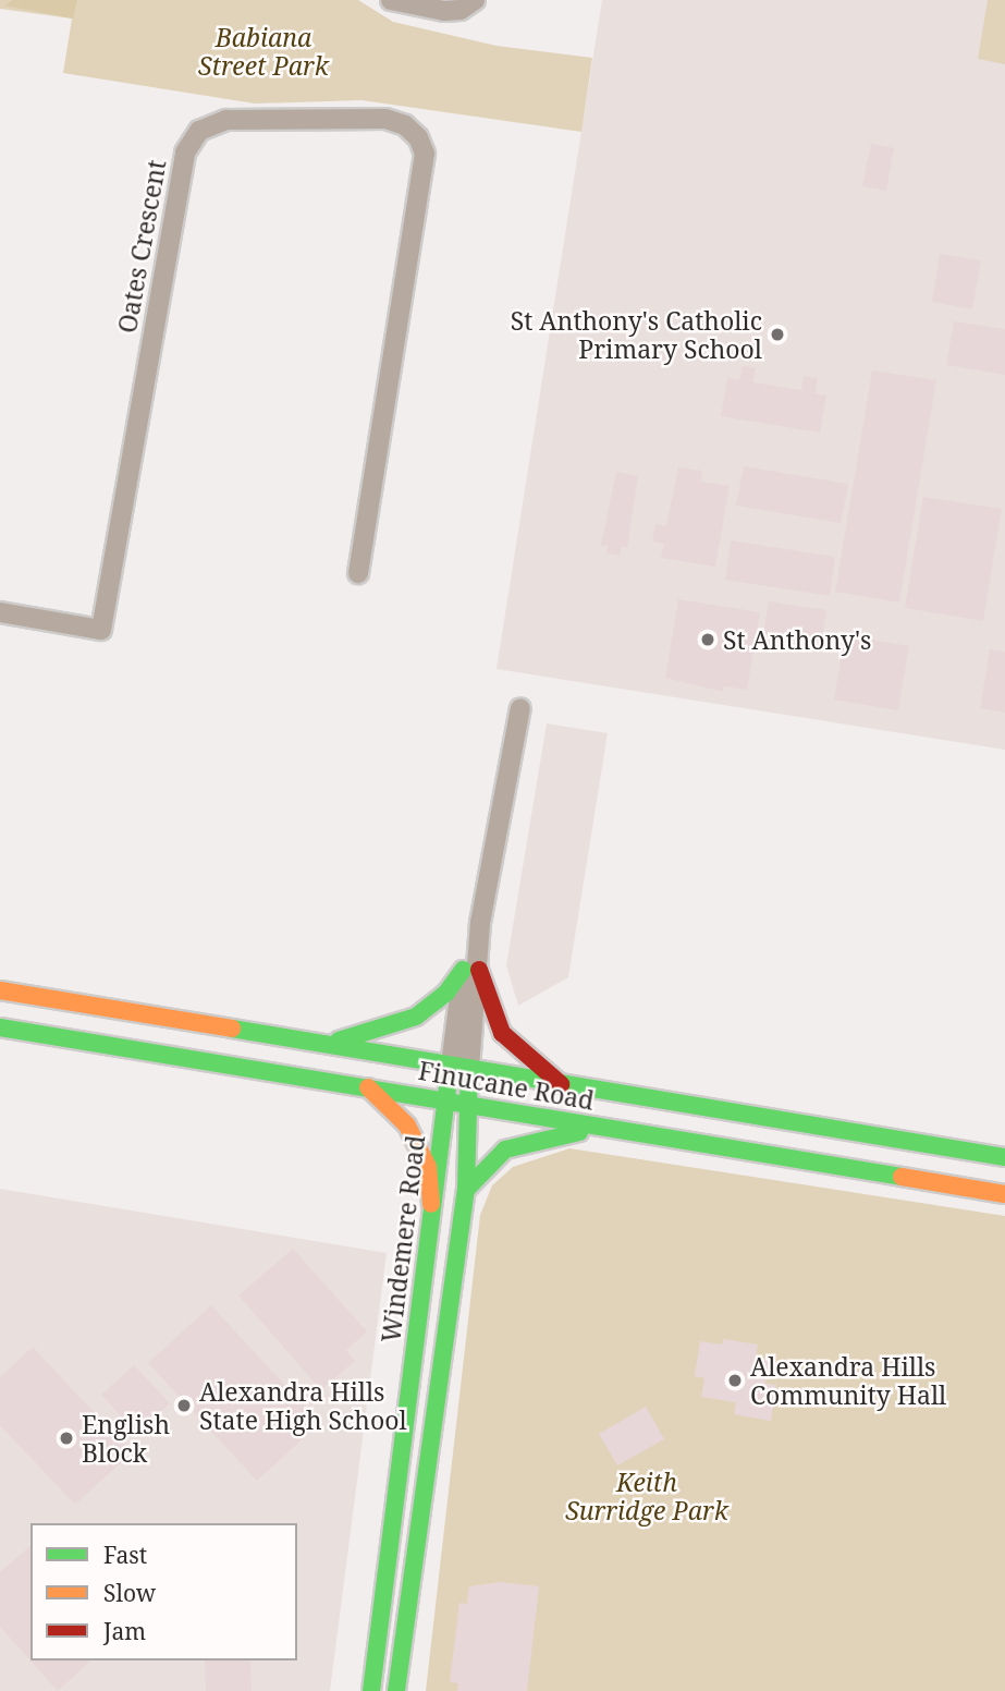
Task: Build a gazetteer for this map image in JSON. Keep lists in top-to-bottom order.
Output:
{
  "streets": {
    "main road": ["Finucane Road", "Windemere Road"],
    "street": ["Oates Crescent"]
  },
  "crossings": [
    ["Finucane Road", "Windemere Road"]
  ],
  "parks": ["Babiana Street Park", "Keith Surridge Park"],
  "places": [
    "St Anthony's Catholic Primary School",
    "St Anthony's",
    "Alexandra Hills Community Hall",
    "Alexandra Hills State High School",
    "English Block"
  ],
  "legend": ["Fast", "Slow", "Jam"]
}
